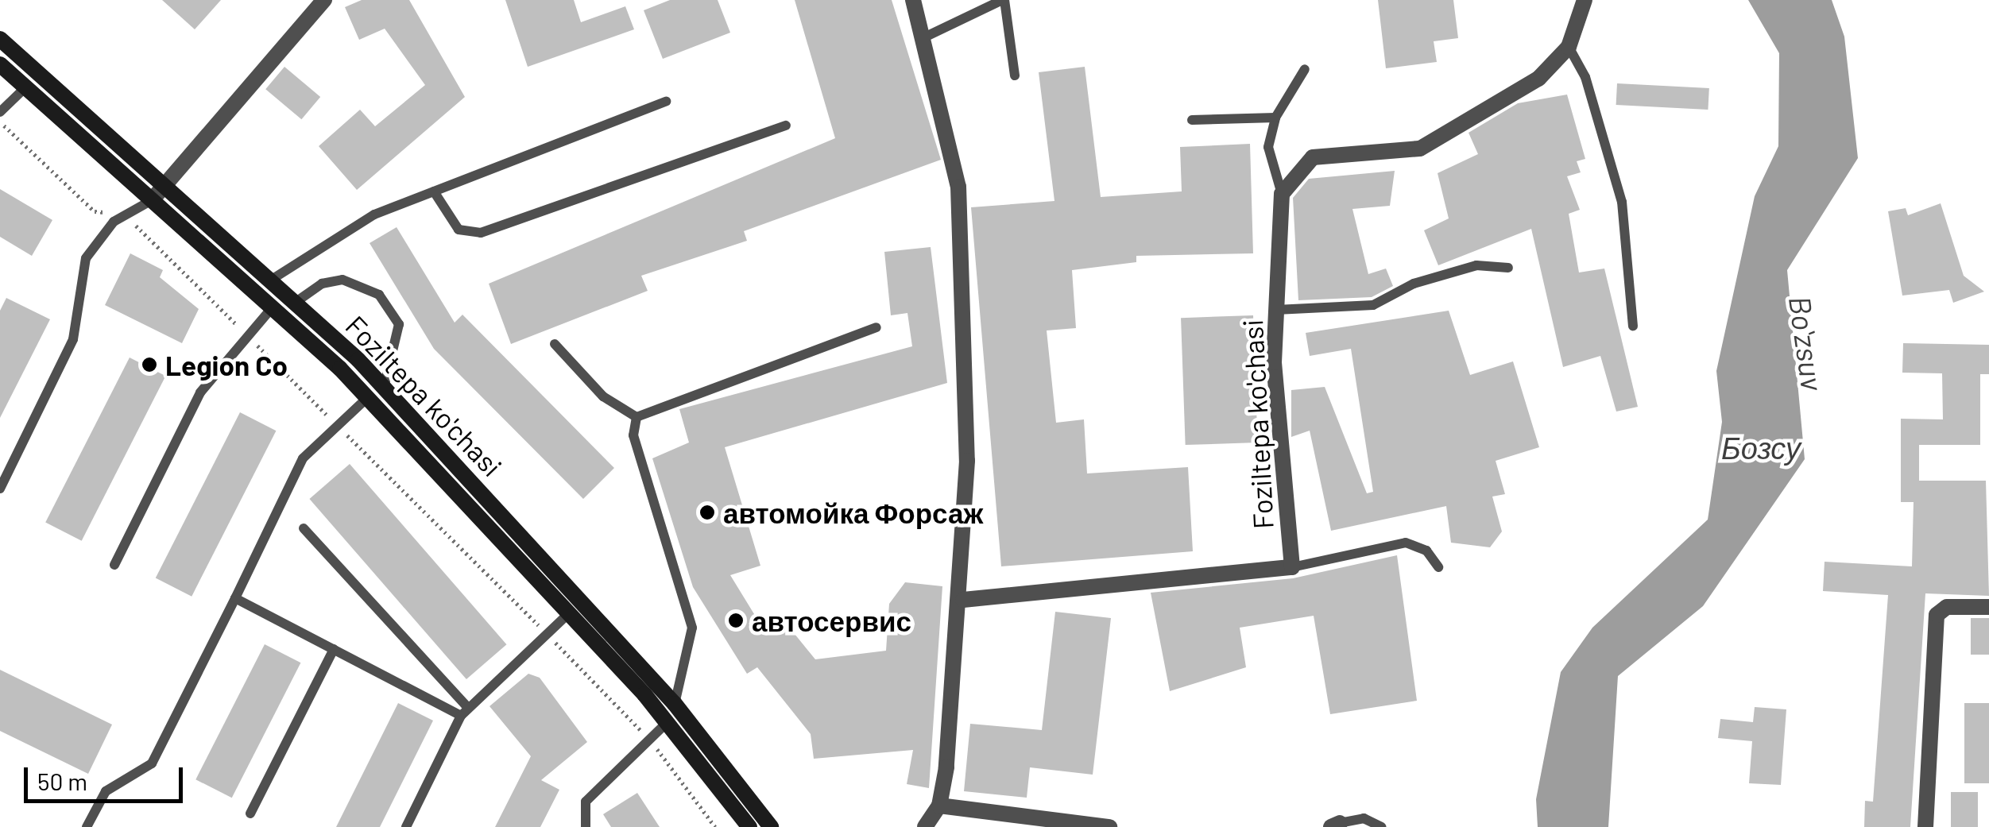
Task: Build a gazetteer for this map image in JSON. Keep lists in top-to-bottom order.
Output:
{
  "streets": {
    "main road": ["Foziltepa ko'chasi"]
  },
  "water": ["Boʻzsuv", "Бозсу"],
  "places": ["Legion Co", "автомойка Форсаж", "автосервис"],
  "scale_bar": "50 m"
}
